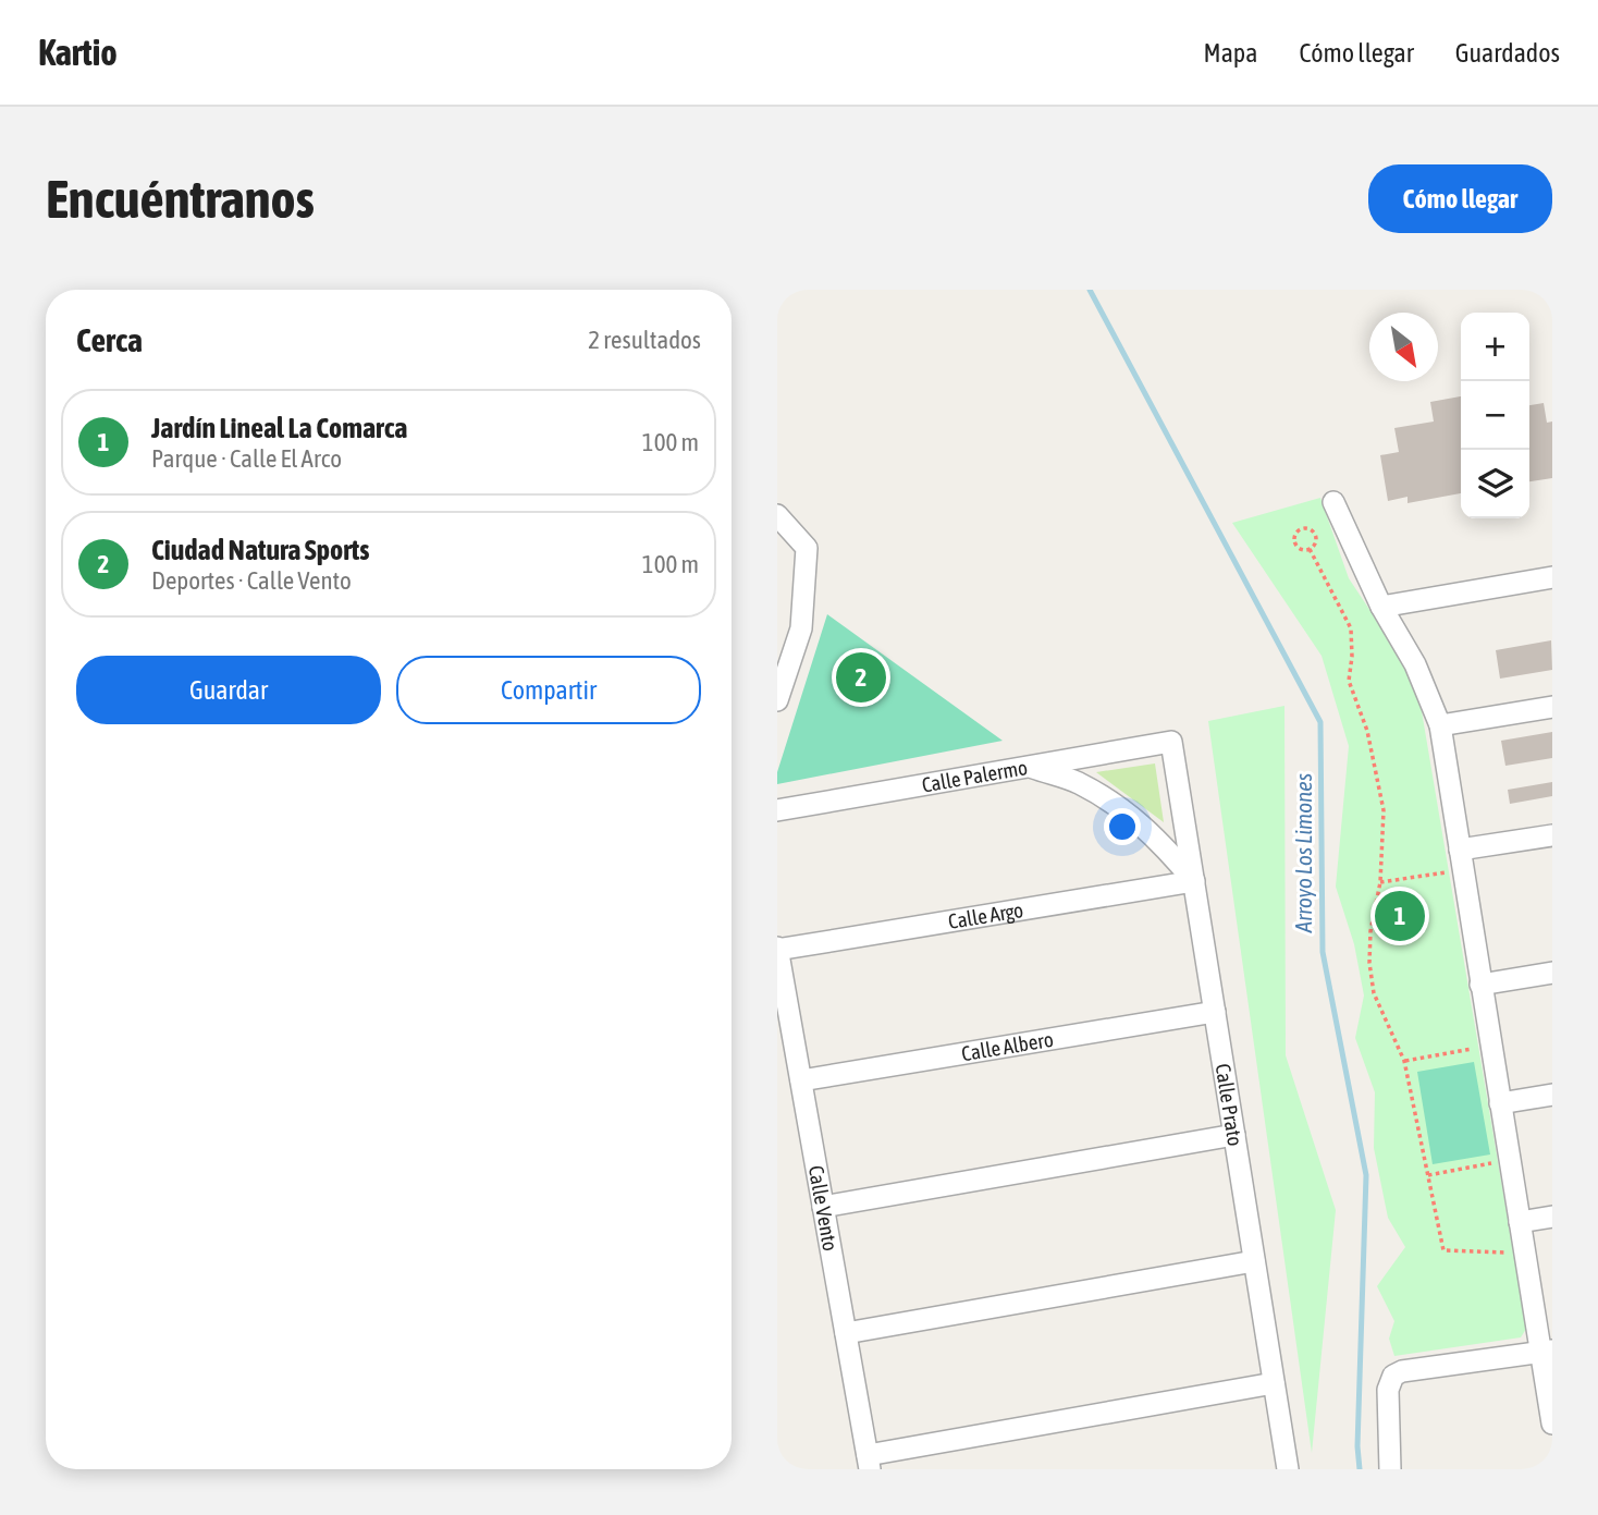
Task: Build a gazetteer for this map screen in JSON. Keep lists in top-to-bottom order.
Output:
{
  "streets": {
    "street": [
      "Calle Palermo",
      "Calle Argo",
      "Calle Albero",
      "Calle Prato",
      "Calle Vento"
    ]
  },
  "crossings": [
    ["Calle Palermo", "Calle Prato"],
    ["Calle Argo", "Calle Prato"],
    ["Calle Argo", "Calle Vento"],
    ["Calle Albero", "Calle Prato"],
    ["Calle Albero", "Calle Vento"]
  ],
  "water": ["Arroyo Los Limones"],
  "north": "bottom right",
  "page": {
    "header": "Kartio",
    "nav": ["Mapa", "Cómo llegar", "Guardados"],
    "buttons": [
      "Cómo llegar",
      ["Guardar", "Compartir"]
    ],
    "title": "Encuéntranos",
    "heading": ["Cerca", "2 resultados"],
    "map_buttons": ["+", "−"],
    "list": [
      {
        "mark": "1",
        "name": "Jardín Lineal La Comarca",
        "note": "Parque · Calle El Arco",
        "value": "100 m"
      },
      {
        "mark": "2",
        "name": "Ciudad Natura Sports",
        "note": "Deportes · Calle Vento",
        "value": "100 m"
      }
    ],
    "pins": ["2", "1"]
  }
}
